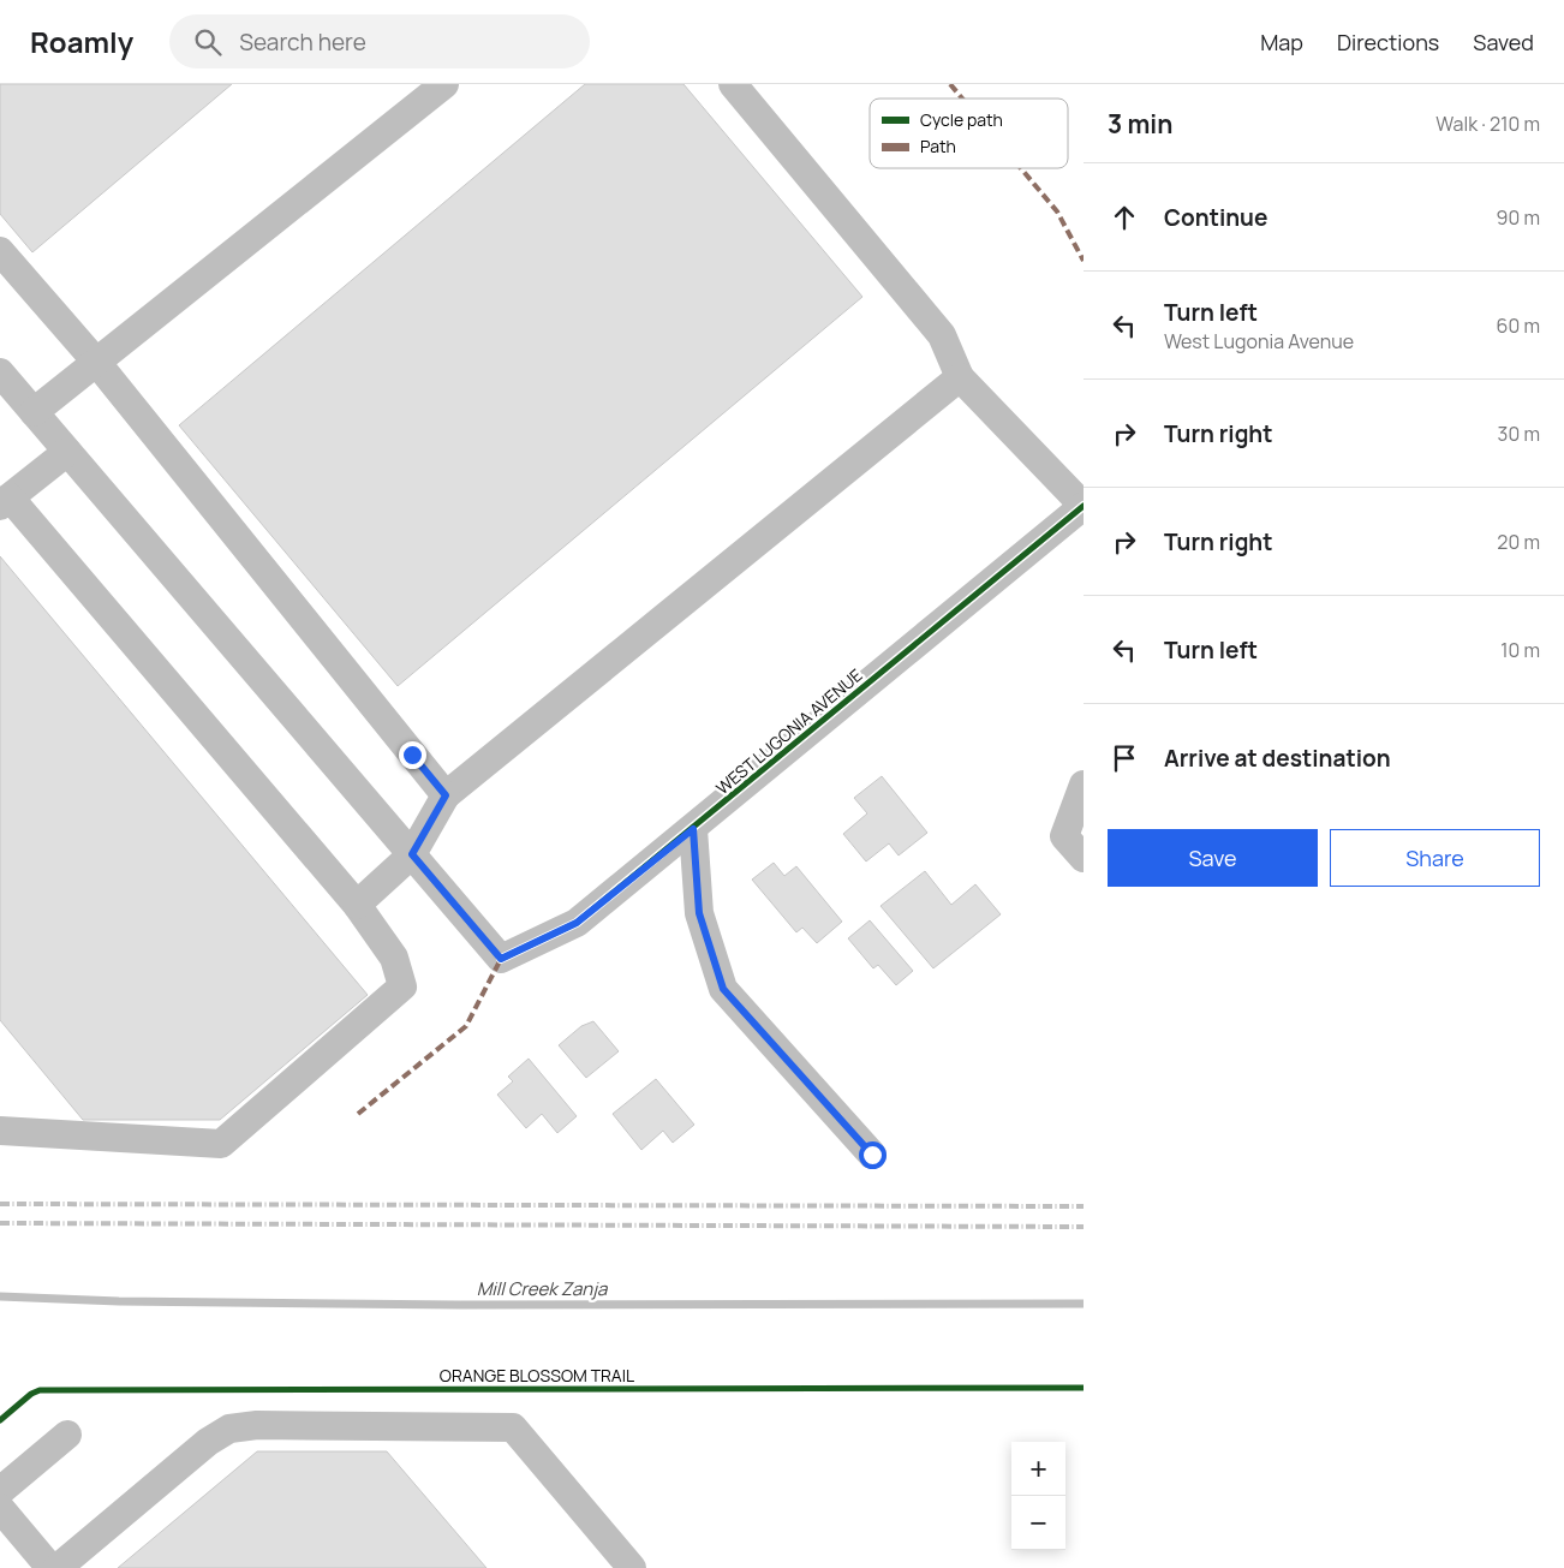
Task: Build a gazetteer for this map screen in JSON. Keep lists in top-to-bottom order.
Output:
{
  "streets": {
    "street": ["WEST LUGONIA AVENUE"],
    "cycle path": ["ORANGE BLOSSOM TRAIL"]
  },
  "water": ["Mill Creek Zanja"],
  "legend": ["Cycle path", "Path"],
  "page": {
    "header": "Roamly",
    "search": "Search here",
    "nav": ["Map", "Directions", "Saved"],
    "heading": ["3 min", "Walk · 210 m"],
    "list": [
      ["Continue", "90 m"],
      ["Turn left", "West Lugonia Avenue", "60 m"],
      ["Turn right", "30 m"],
      ["Turn right", "20 m"],
      ["Turn left", "10 m"],
      "Arrive at destination"
    ],
    "buttons": ["Save", "Share"],
    "map_buttons": ["+", "−"]
  }
}
